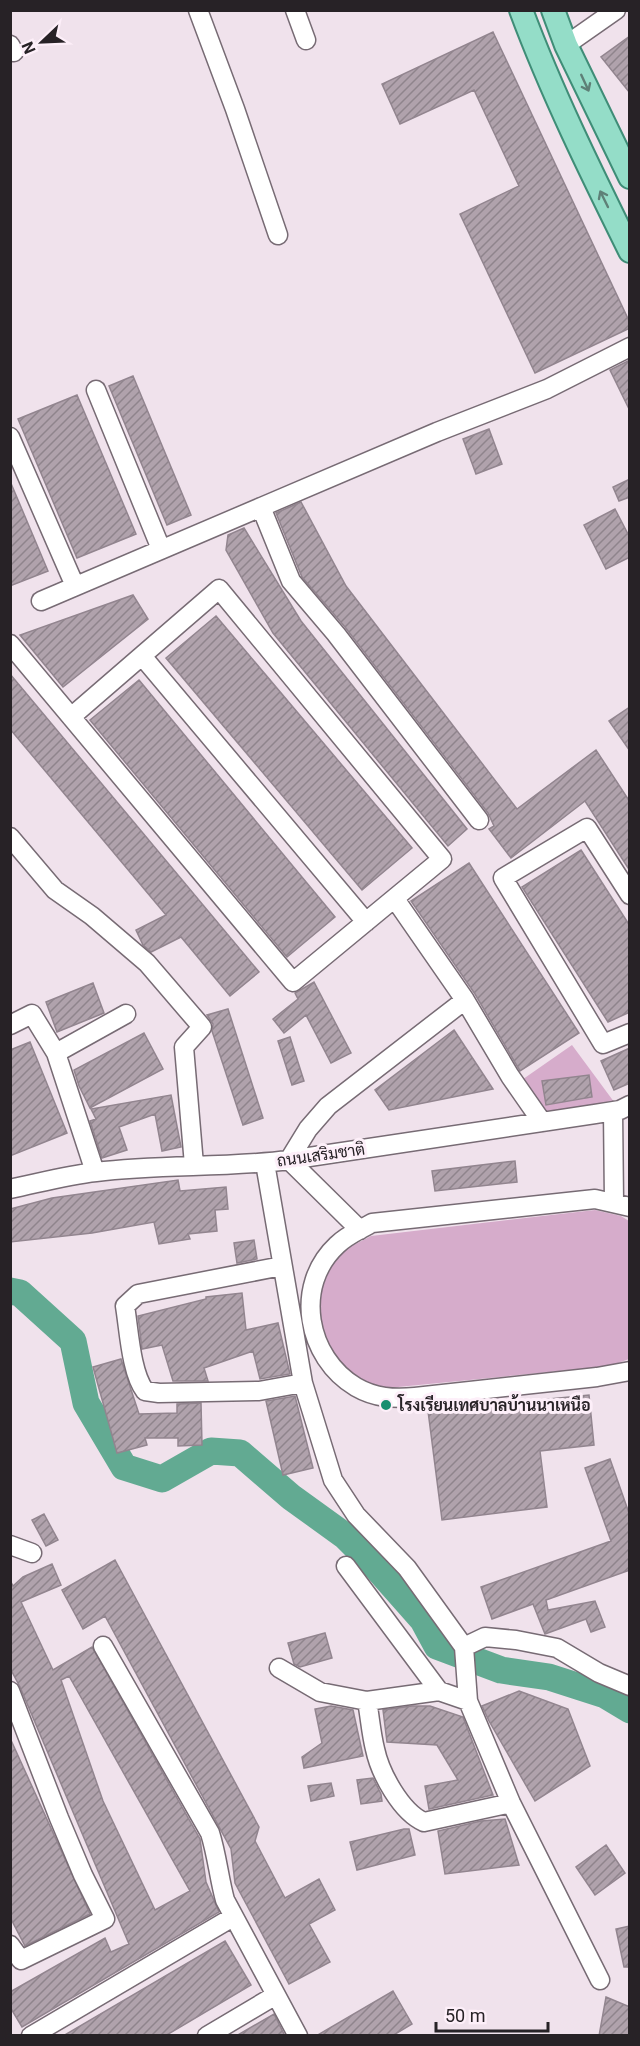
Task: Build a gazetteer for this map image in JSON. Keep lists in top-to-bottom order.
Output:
{
  "streets": {
    "street": ["ถนนเสริมชาติ"]
  },
  "places": ["โรงเรียนเทศบาลบ้านนาเหนือ"],
  "scale_bar": "50 m",
  "north": "bottom left"
}
